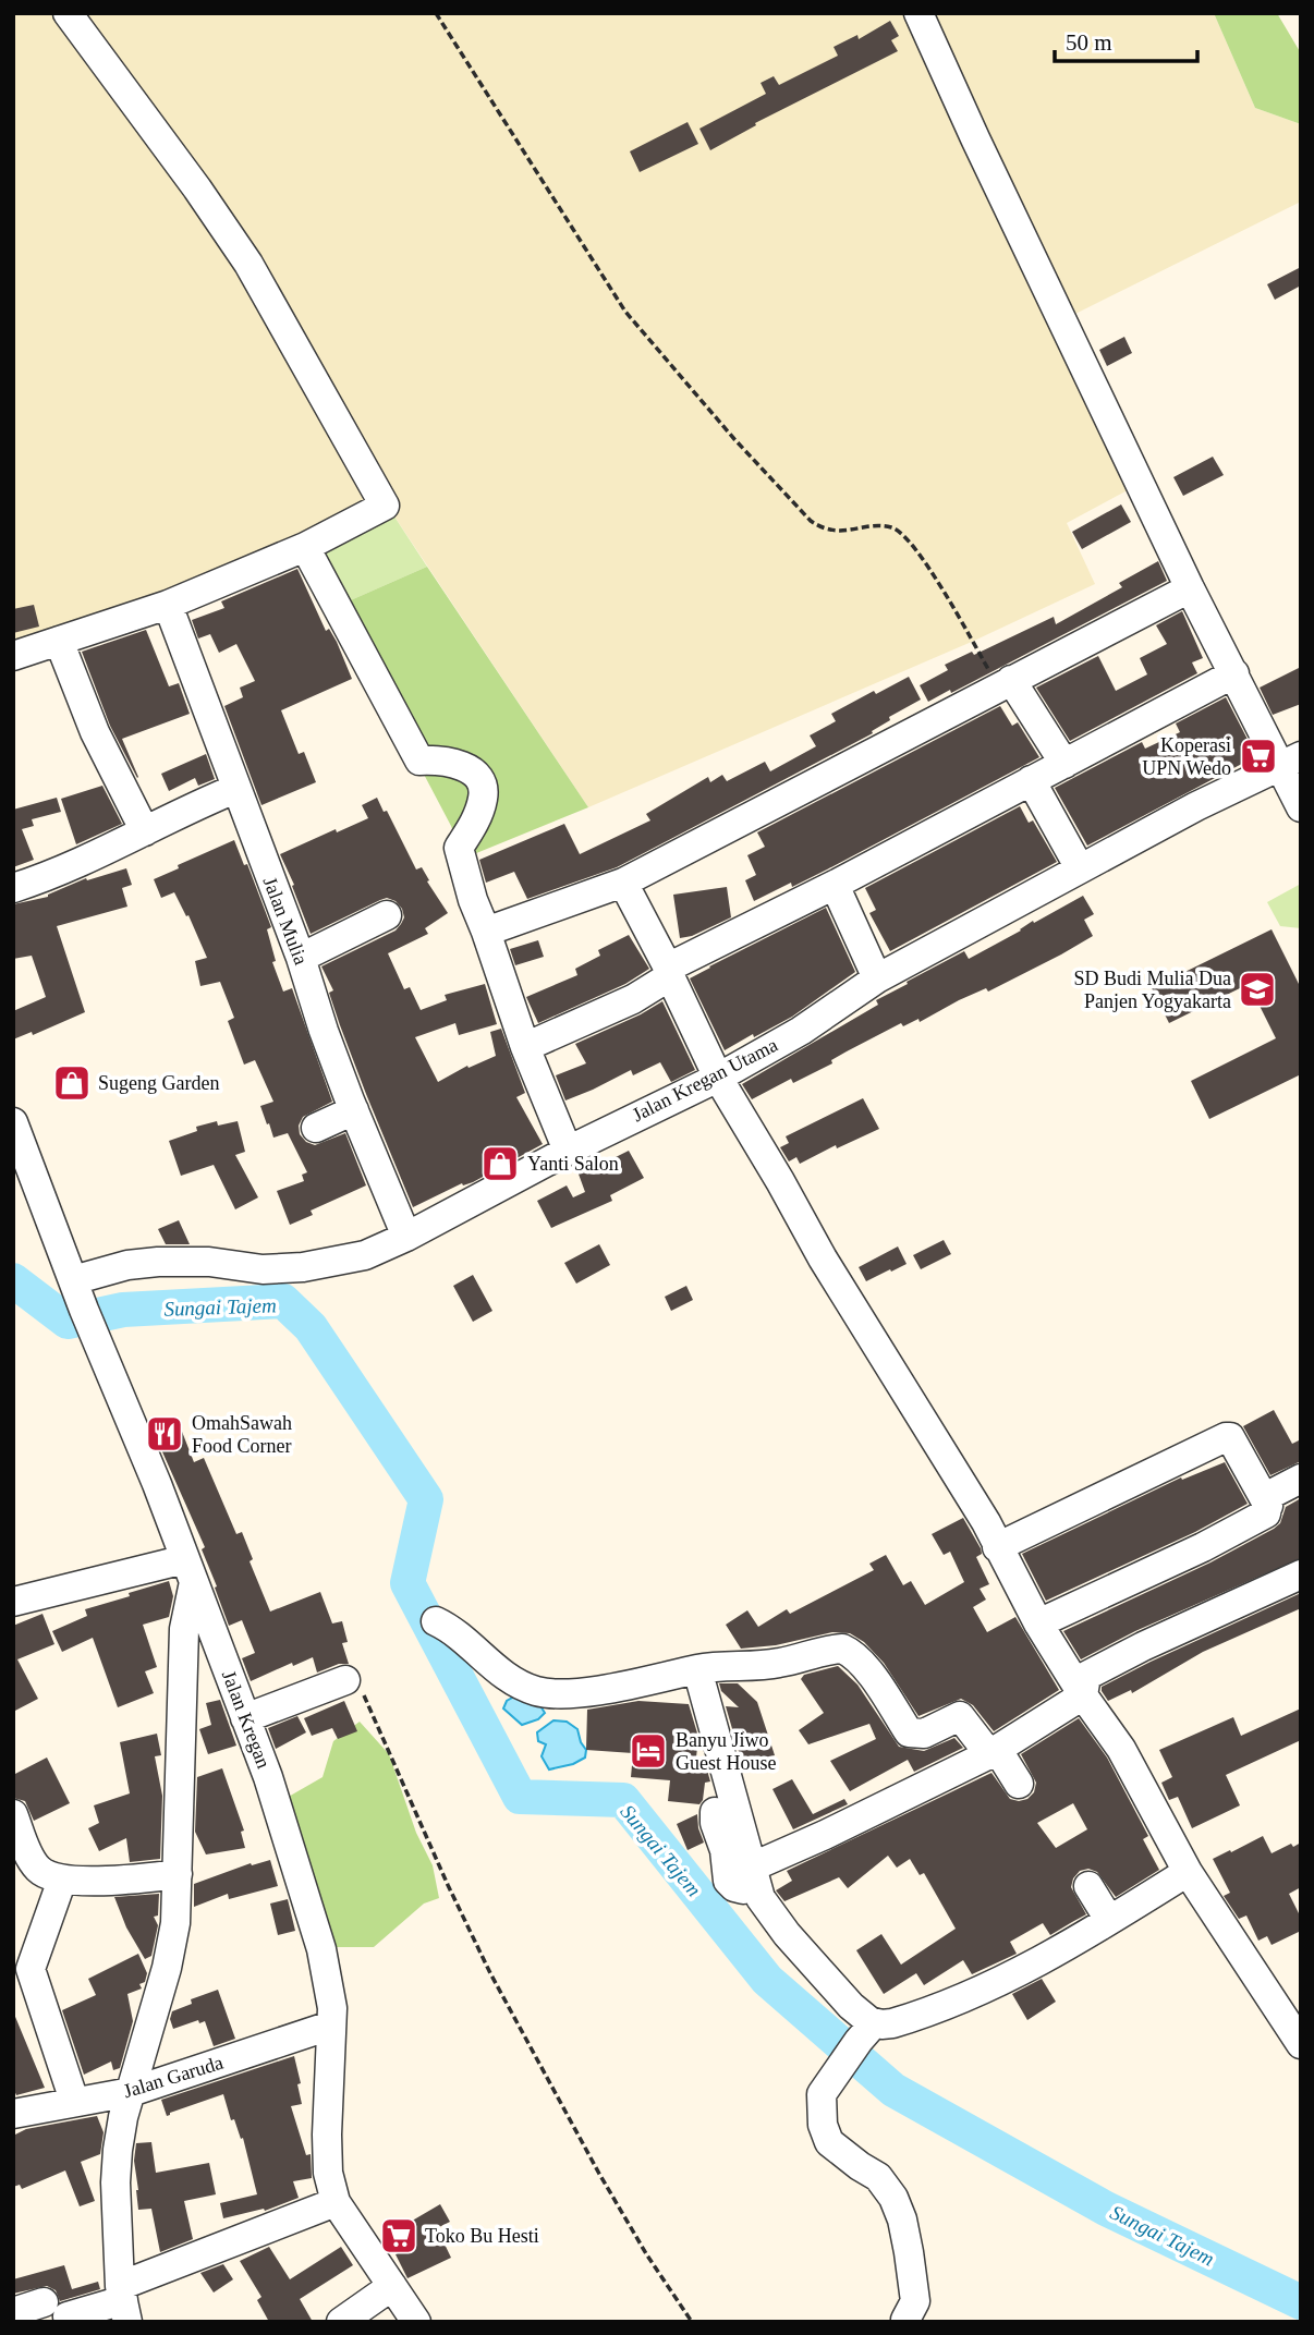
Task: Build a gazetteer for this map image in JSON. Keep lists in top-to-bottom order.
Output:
{
  "streets": {
    "street": [
      "Jalan Mulia",
      "Jalan Kregan Utama",
      "Jalan Kregan",
      "Jalan Garuda"
    ]
  },
  "crossings": [
    ["Jalan Mulia", "Jalan Kregan Utama"],
    ["Jalan Kregan Utama", "Jalan Kregan"],
    ["Jalan Kregan", "Jalan Garuda"]
  ],
  "water": ["Sungai Tajem"],
  "places": {
    "supermarket": ["Koperasi UPN Wedo", "Toko Bu Hesti"],
    "school or university": ["SD Budi Mulia Dua Panjen Yogyakarta"],
    "shop": ["Sugeng Garden", "Yanti Salon"],
    "restaurant": ["OmahSawah Food Corner"],
    "hotel": ["Banyu Jiwo Guest House"]
  },
  "scale_bar": "50 m"
}
